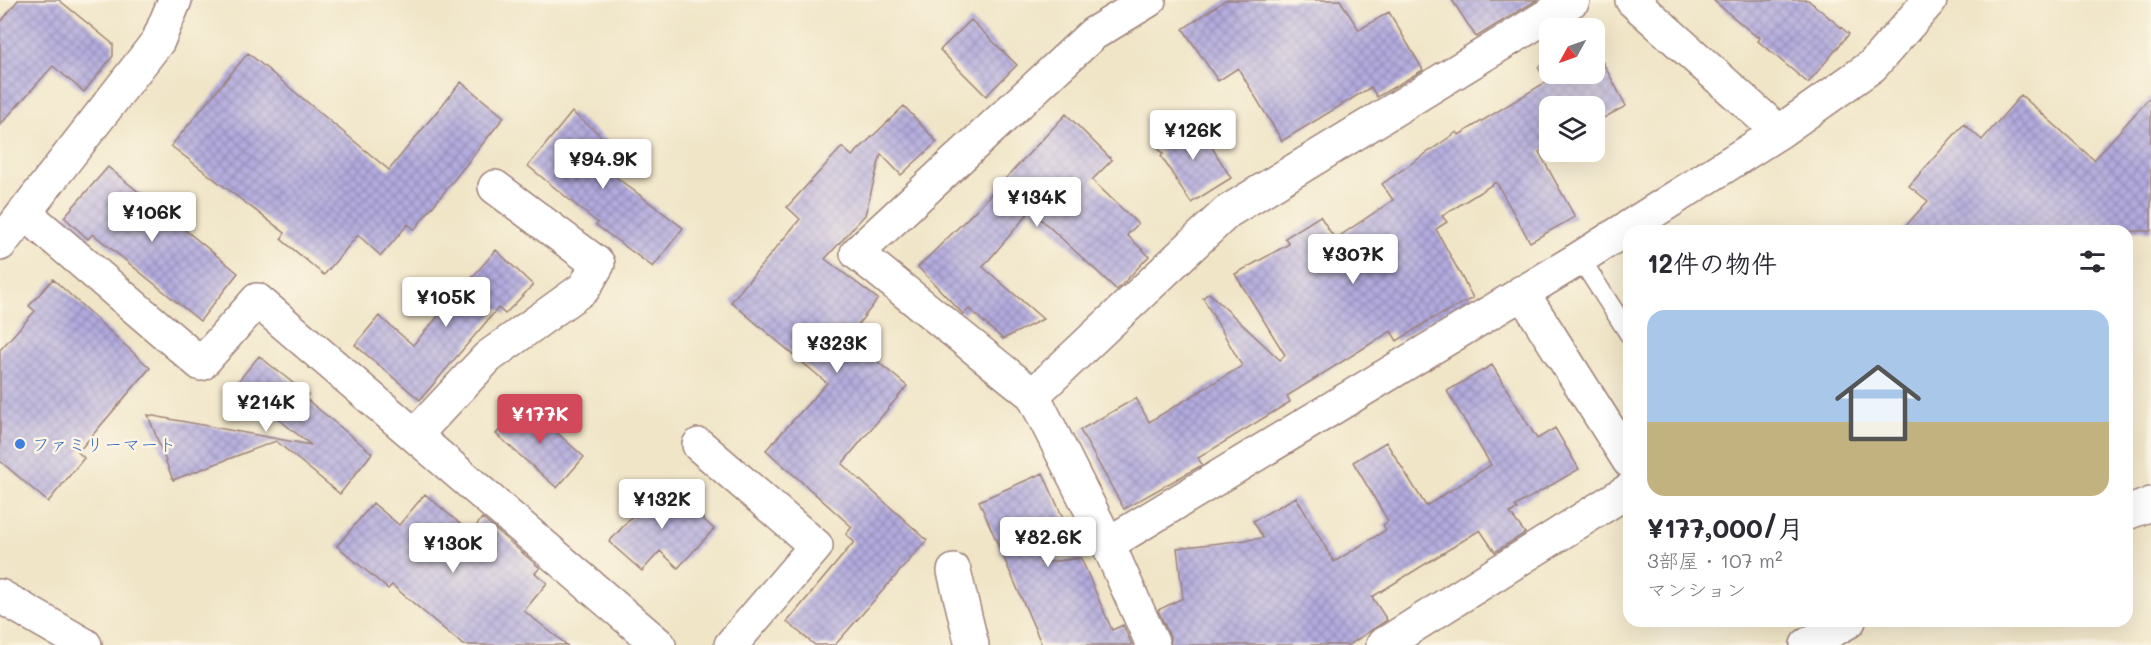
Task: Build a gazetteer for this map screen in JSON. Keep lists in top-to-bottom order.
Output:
{
  "places": ["ファミリーマート"],
  "north": "bottom left",
  "page": {
    "price": [
      "¥126K",
      "¥94.9K",
      "¥134K",
      "¥106K",
      "¥307K",
      "¥105K",
      "¥323K",
      "¥214K",
      "¥177K",
      "¥132K",
      "¥82.6K",
      "¥130K"
    ],
    "heading": "12件の物件",
    "list": [
      {
        "name": "¥177,000/月",
        "note": "3部屋 · 107 m² · マンション"
      }
    ]
  }
}
